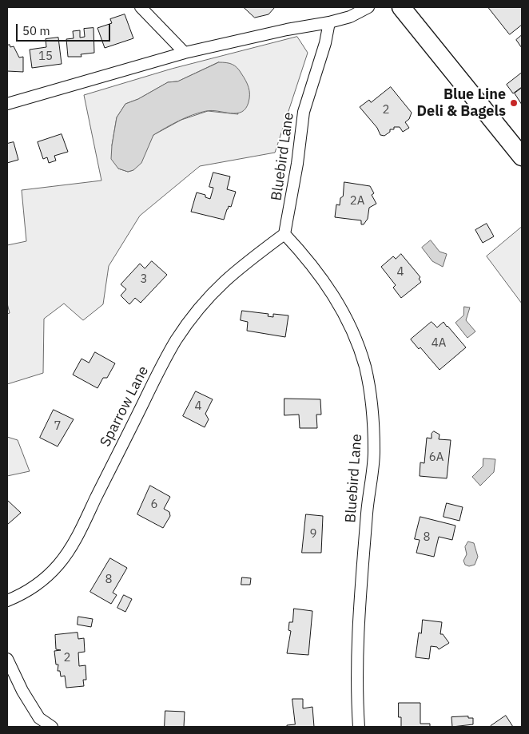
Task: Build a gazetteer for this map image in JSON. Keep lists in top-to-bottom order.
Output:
{
  "streets": {
    "street": ["Bluebird Lane", "Sparrow Lane"]
  },
  "crossings": [
    ["Bluebird Lane", "Sparrow Lane"]
  ],
  "places": ["Blue Line Deli & Bagels"],
  "house_numbers": [
    "15",
    "2",
    "2A",
    "4",
    "3",
    "4A",
    "4",
    "7",
    "6A",
    "6",
    "9",
    "8",
    "8",
    "2"
  ],
  "scale_bar": "50 m"
}
